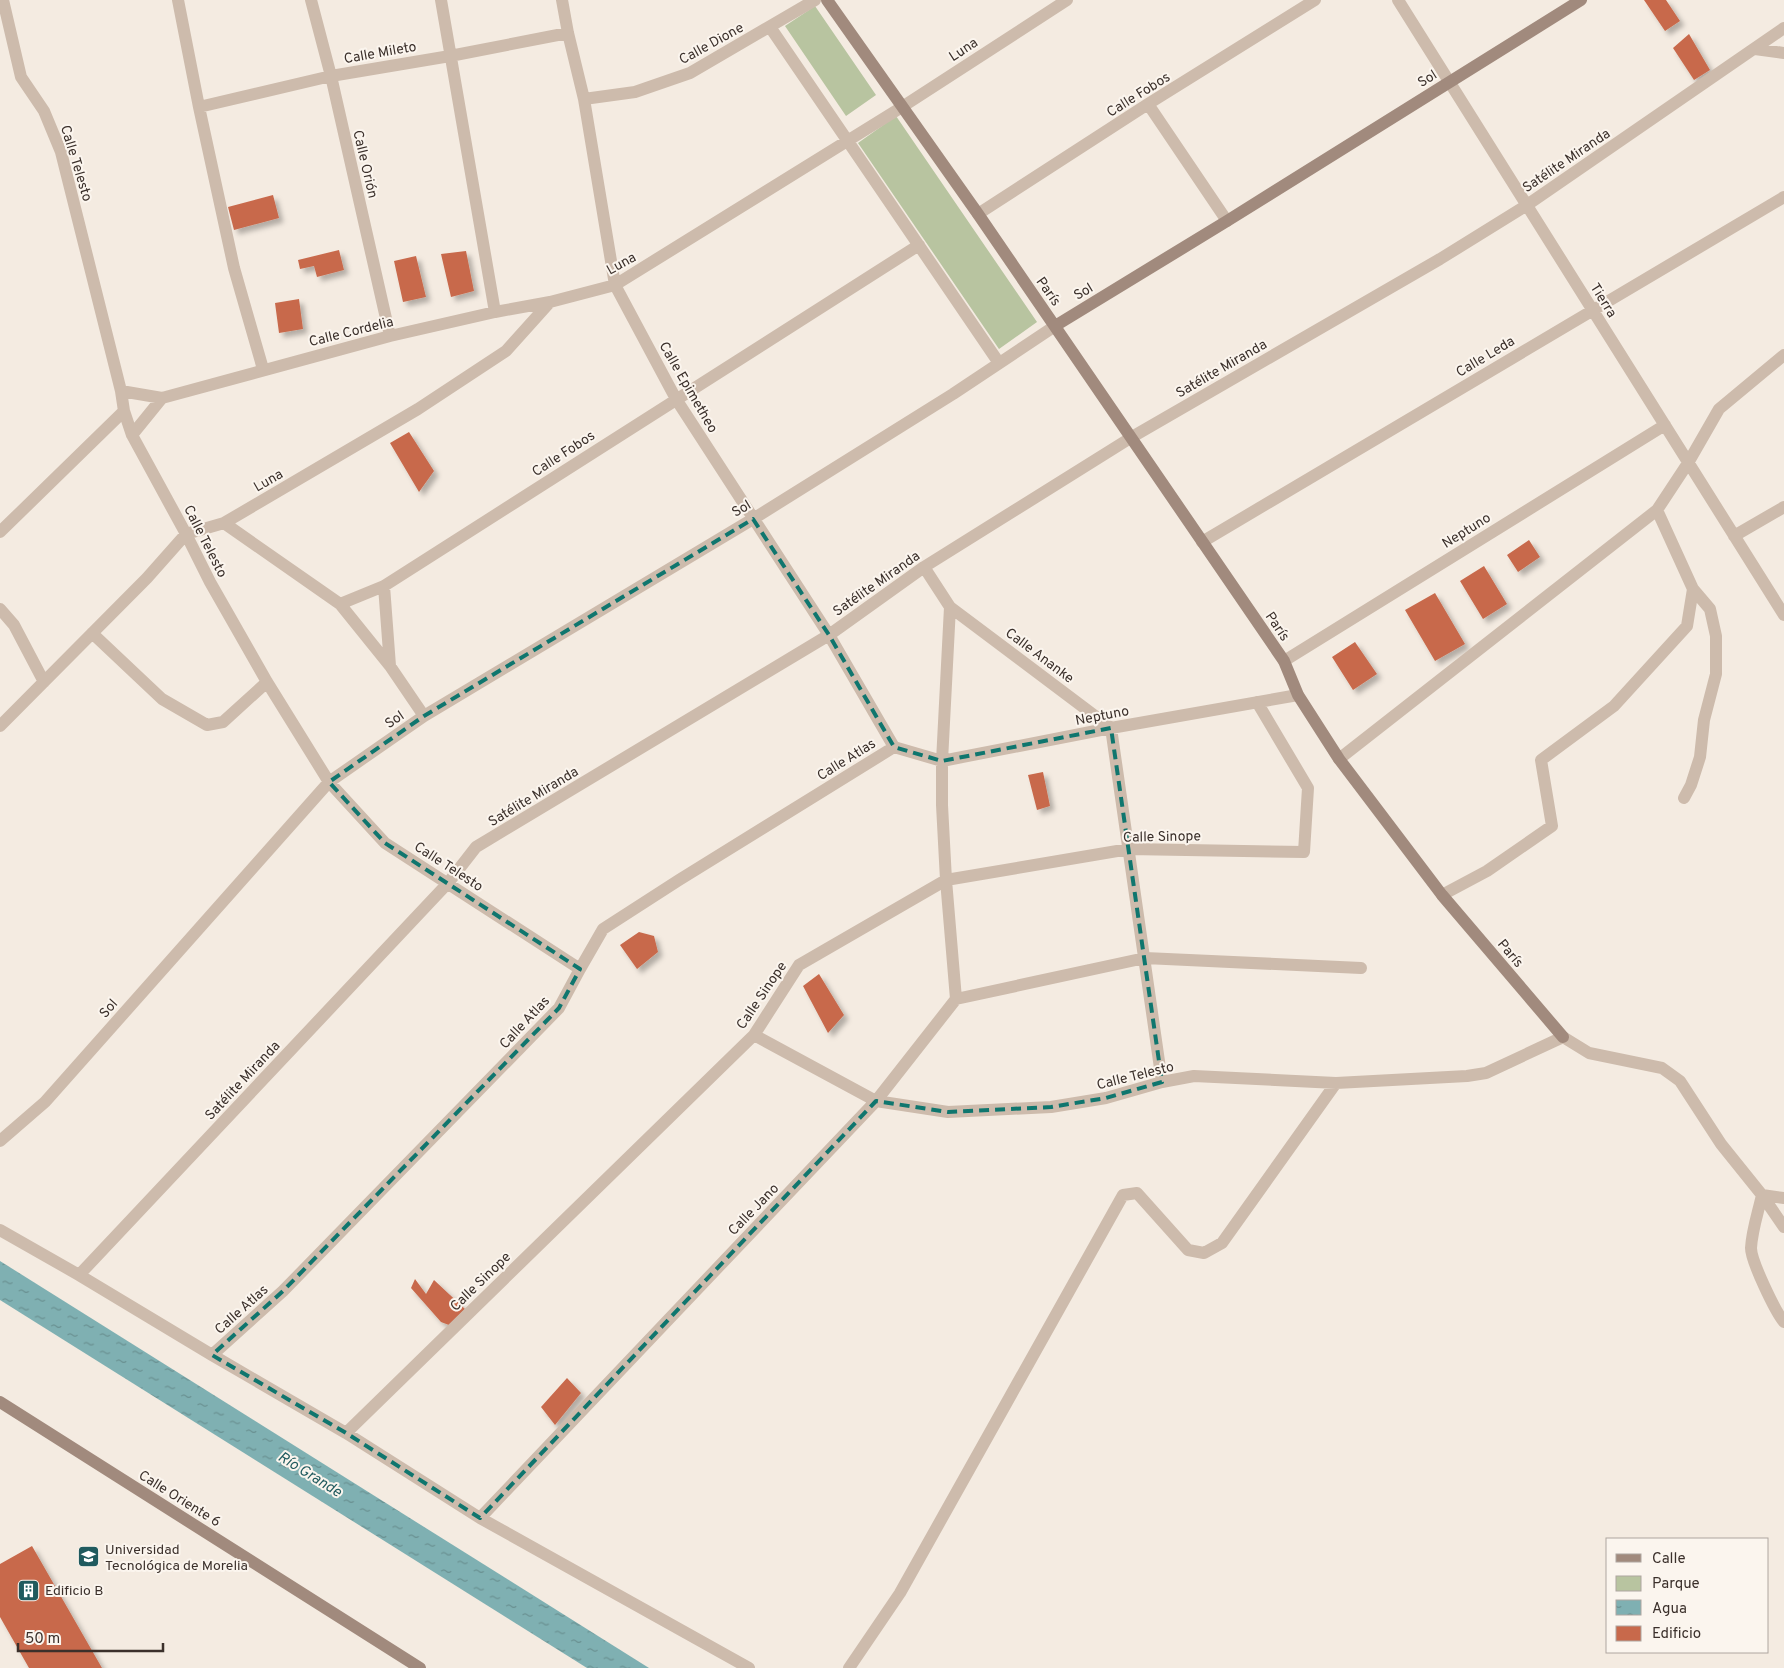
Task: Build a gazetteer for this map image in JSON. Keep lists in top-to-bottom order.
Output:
{
  "streets": {
    "street": [
      "Calle Dione",
      "Luna",
      "Calle Mileto",
      "Sol",
      "Calle Fobos",
      "Satélite Miranda",
      "Calle Telesto",
      "Calle Orión",
      "París",
      "Tierra",
      "Calle Cordelia",
      "Calle Leda",
      "Calle Epimetheo",
      "Neptuno",
      "Calle Ananke",
      "Calle Atlas",
      "Calle Sinope",
      "Calle Jano",
      "Calle Oriente 6"
    ]
  },
  "crossings": [
    ["Calle Dione", "Calle Epimetheo"],
    ["Luna", "Calle Telesto"],
    ["Luna", "París"],
    ["Luna", "Calle Cordelia"],
    ["Luna", "Calle Epimetheo"],
    ["Calle Mileto", "Calle Orión"],
    ["Calle Mileto", "Calle Epimetheo"],
    ["Sol", "Calle Telesto"],
    ["Sol", "París"],
    ["Sol", "Tierra"],
    ["Sol", "Calle Epimetheo"],
    ["Calle Fobos", "París"],
    ["Calle Fobos", "Calle Epimetheo"],
    ["Satélite Miranda", "Calle Telesto"],
    ["Satélite Miranda", "París"],
    ["Satélite Miranda", "Tierra"],
    ["Satélite Miranda", "Calle Epimetheo"],
    ["Calle Telesto", "París"],
    ["Calle Telesto", "Calle Cordelia"],
    ["Calle Telesto", "Calle Atlas"],
    ["Calle Telesto", "Calle Sinope"],
    ["Calle Telesto", "Calle Jano"],
    ["Calle Orión", "Calle Cordelia"],
    ["París", "Calle Leda"],
    ["París", "Neptuno"],
    ["Tierra", "Calle Leda"],
    ["Tierra", "Neptuno"],
    ["Calle Epimetheo", "Calle Atlas"],
    ["Neptuno", "Calle Ananke"],
    ["Neptuno", "Calle Atlas"],
    ["Neptuno", "Calle Sinope"]
  ],
  "water": ["Río Grande"],
  "places": {
    "school or university": ["Universidad Tecnológica de Morelia"],
    "building": ["Edificio B"]
  },
  "legend": [
    "Calle",
    "Parque",
    "Agua",
    "Edificio"
  ],
  "scale_bar": "50 m"
}
